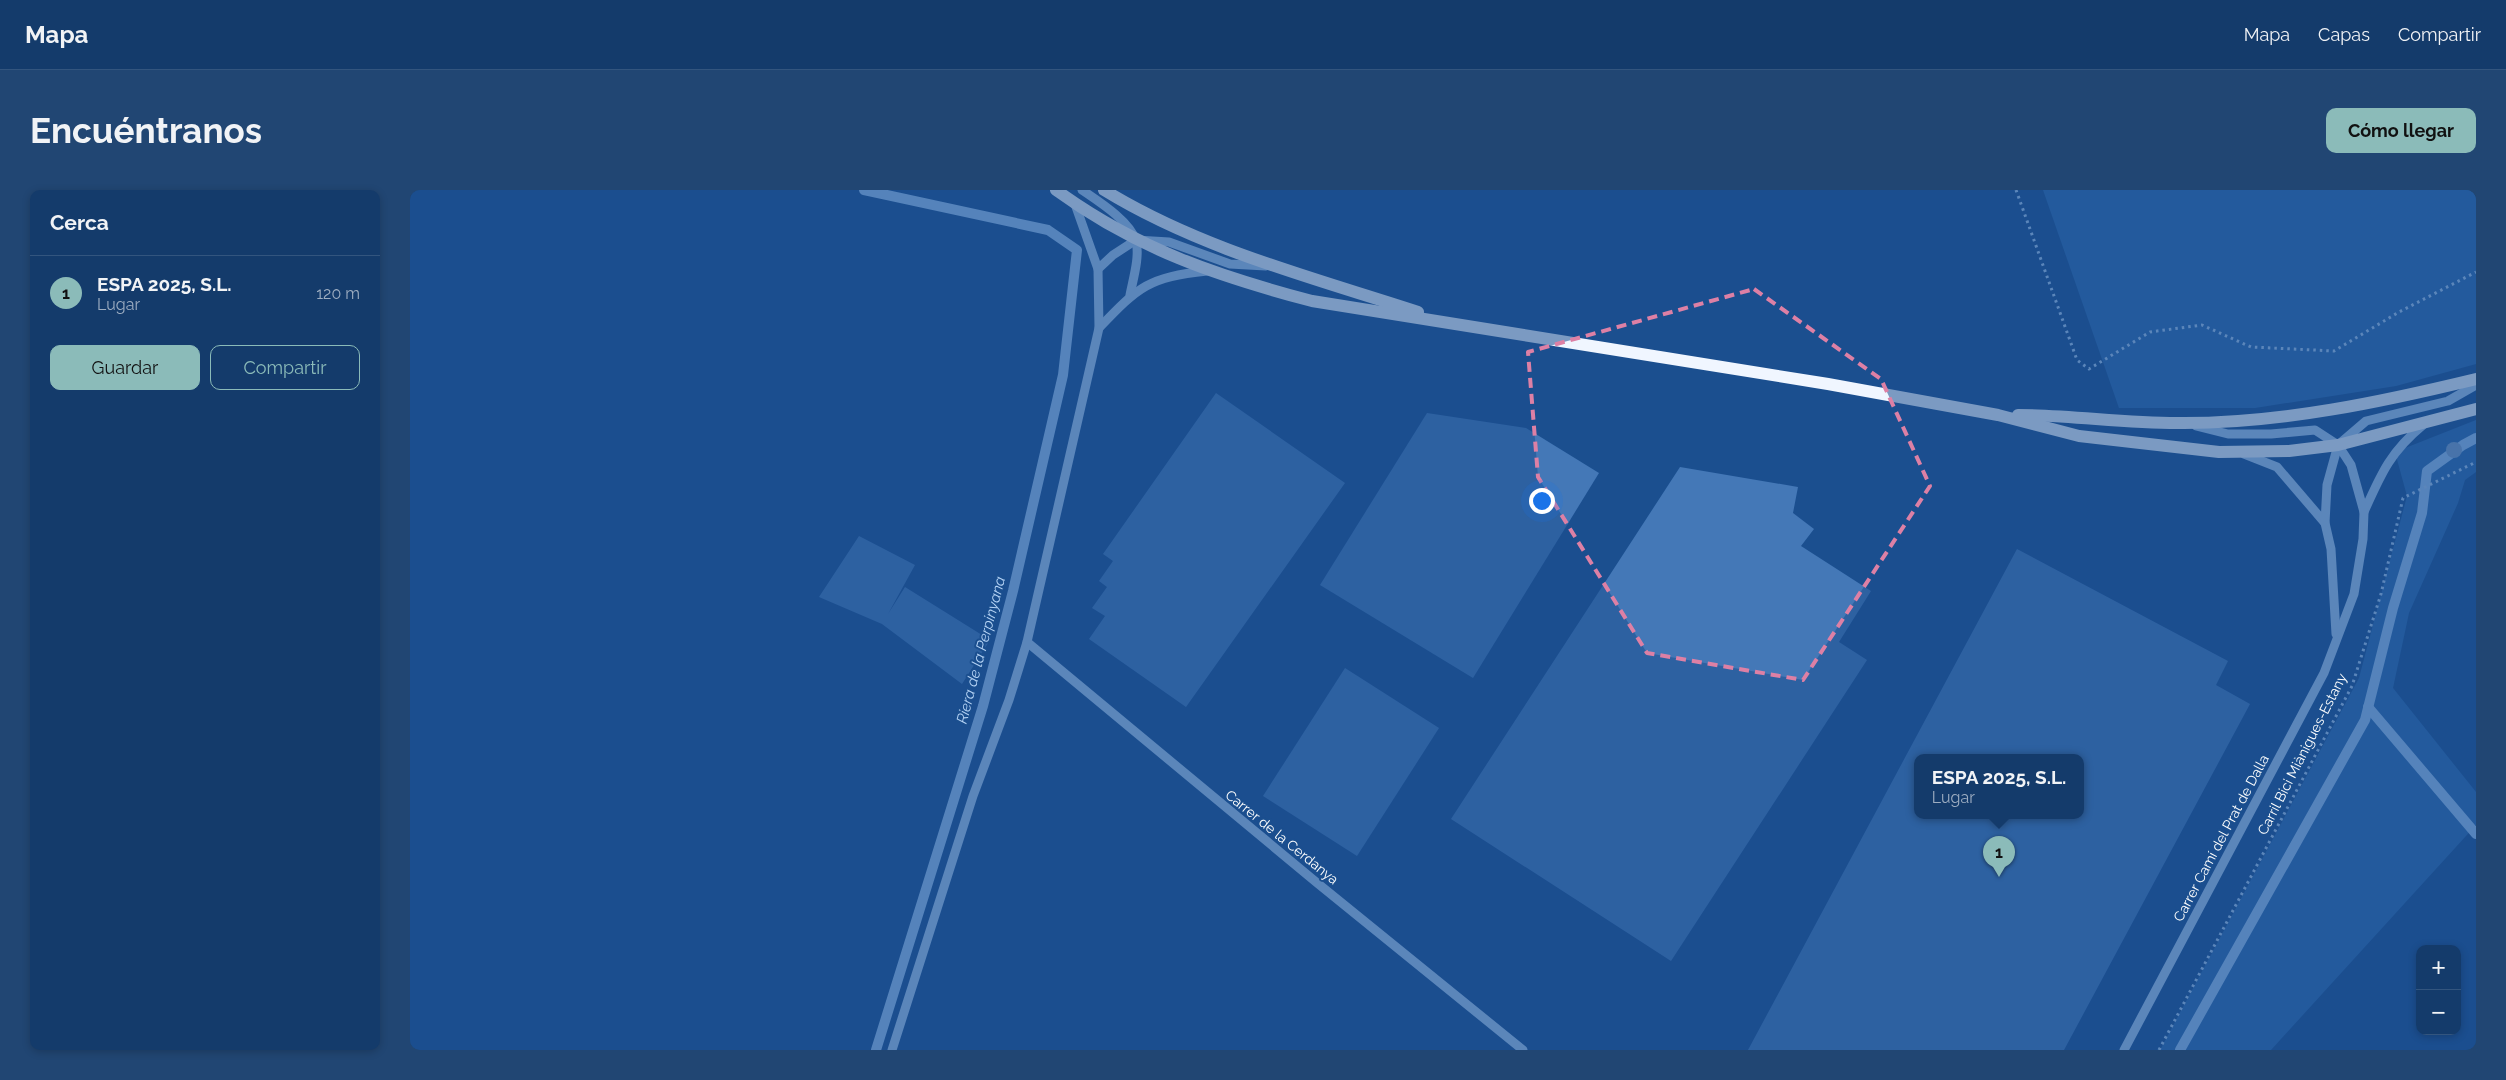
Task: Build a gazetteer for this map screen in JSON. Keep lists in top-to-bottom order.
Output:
{
  "streets": {
    "street": ["Carrer de la Cerdanya", "Carrer Camí del Prat de Dalla"],
    "path": ["Carril Bici Miànigues-Estany"]
  },
  "water": ["Riera de la Perpinyana"],
  "page": {
    "header": "Mapa",
    "nav": ["Mapa", "Capas", "Compartir"],
    "buttons": [
      "Cómo llegar",
      ["Guardar", "Compartir"]
    ],
    "title": "Encuéntranos",
    "heading": "Cerca",
    "list": [
      {
        "mark": "1",
        "name": "ESPA 2025, S.L.",
        "note": "Lugar",
        "value": "120 m"
      }
    ],
    "popup": ["ESPA 2025, S.L.", "Lugar"],
    "pins": "1",
    "map_buttons": ["+", "−"]
  }
}
